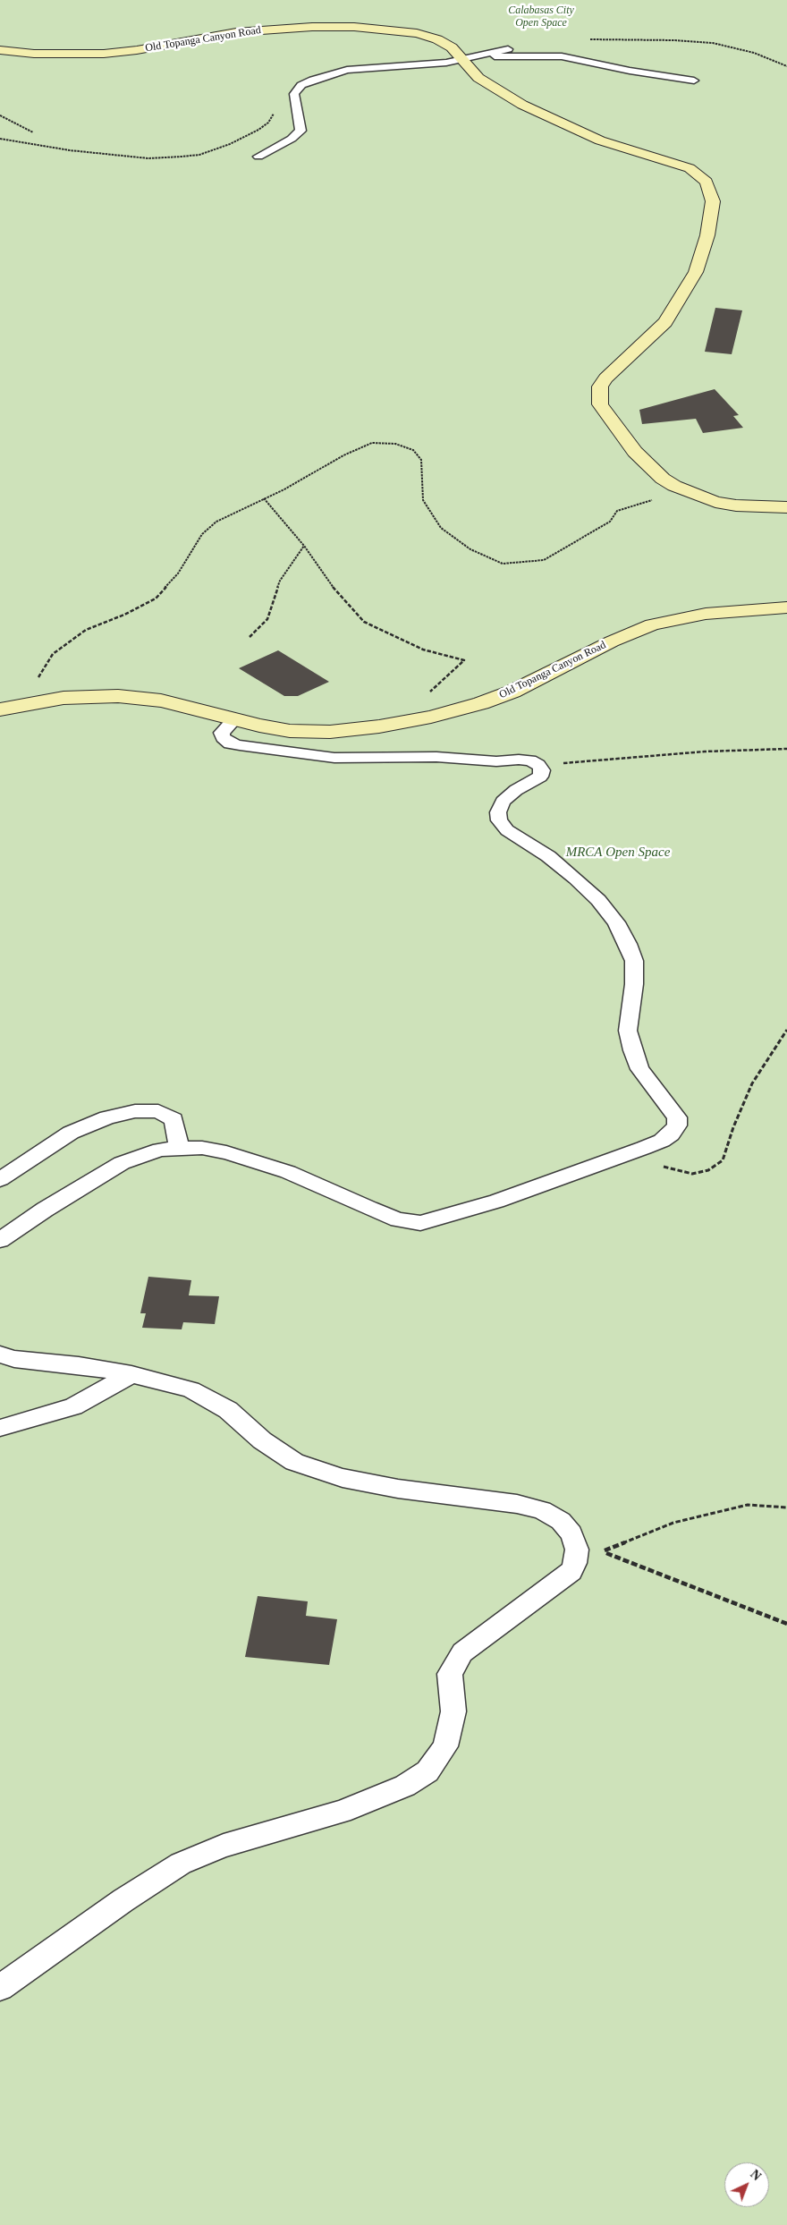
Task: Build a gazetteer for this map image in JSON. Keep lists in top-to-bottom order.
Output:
{
  "streets": {
    "main road": ["Old Topanga Canyon Road"]
  },
  "parks": ["Calabasas City Open Space", "MRCA Open Space"],
  "north": "top right"
}
